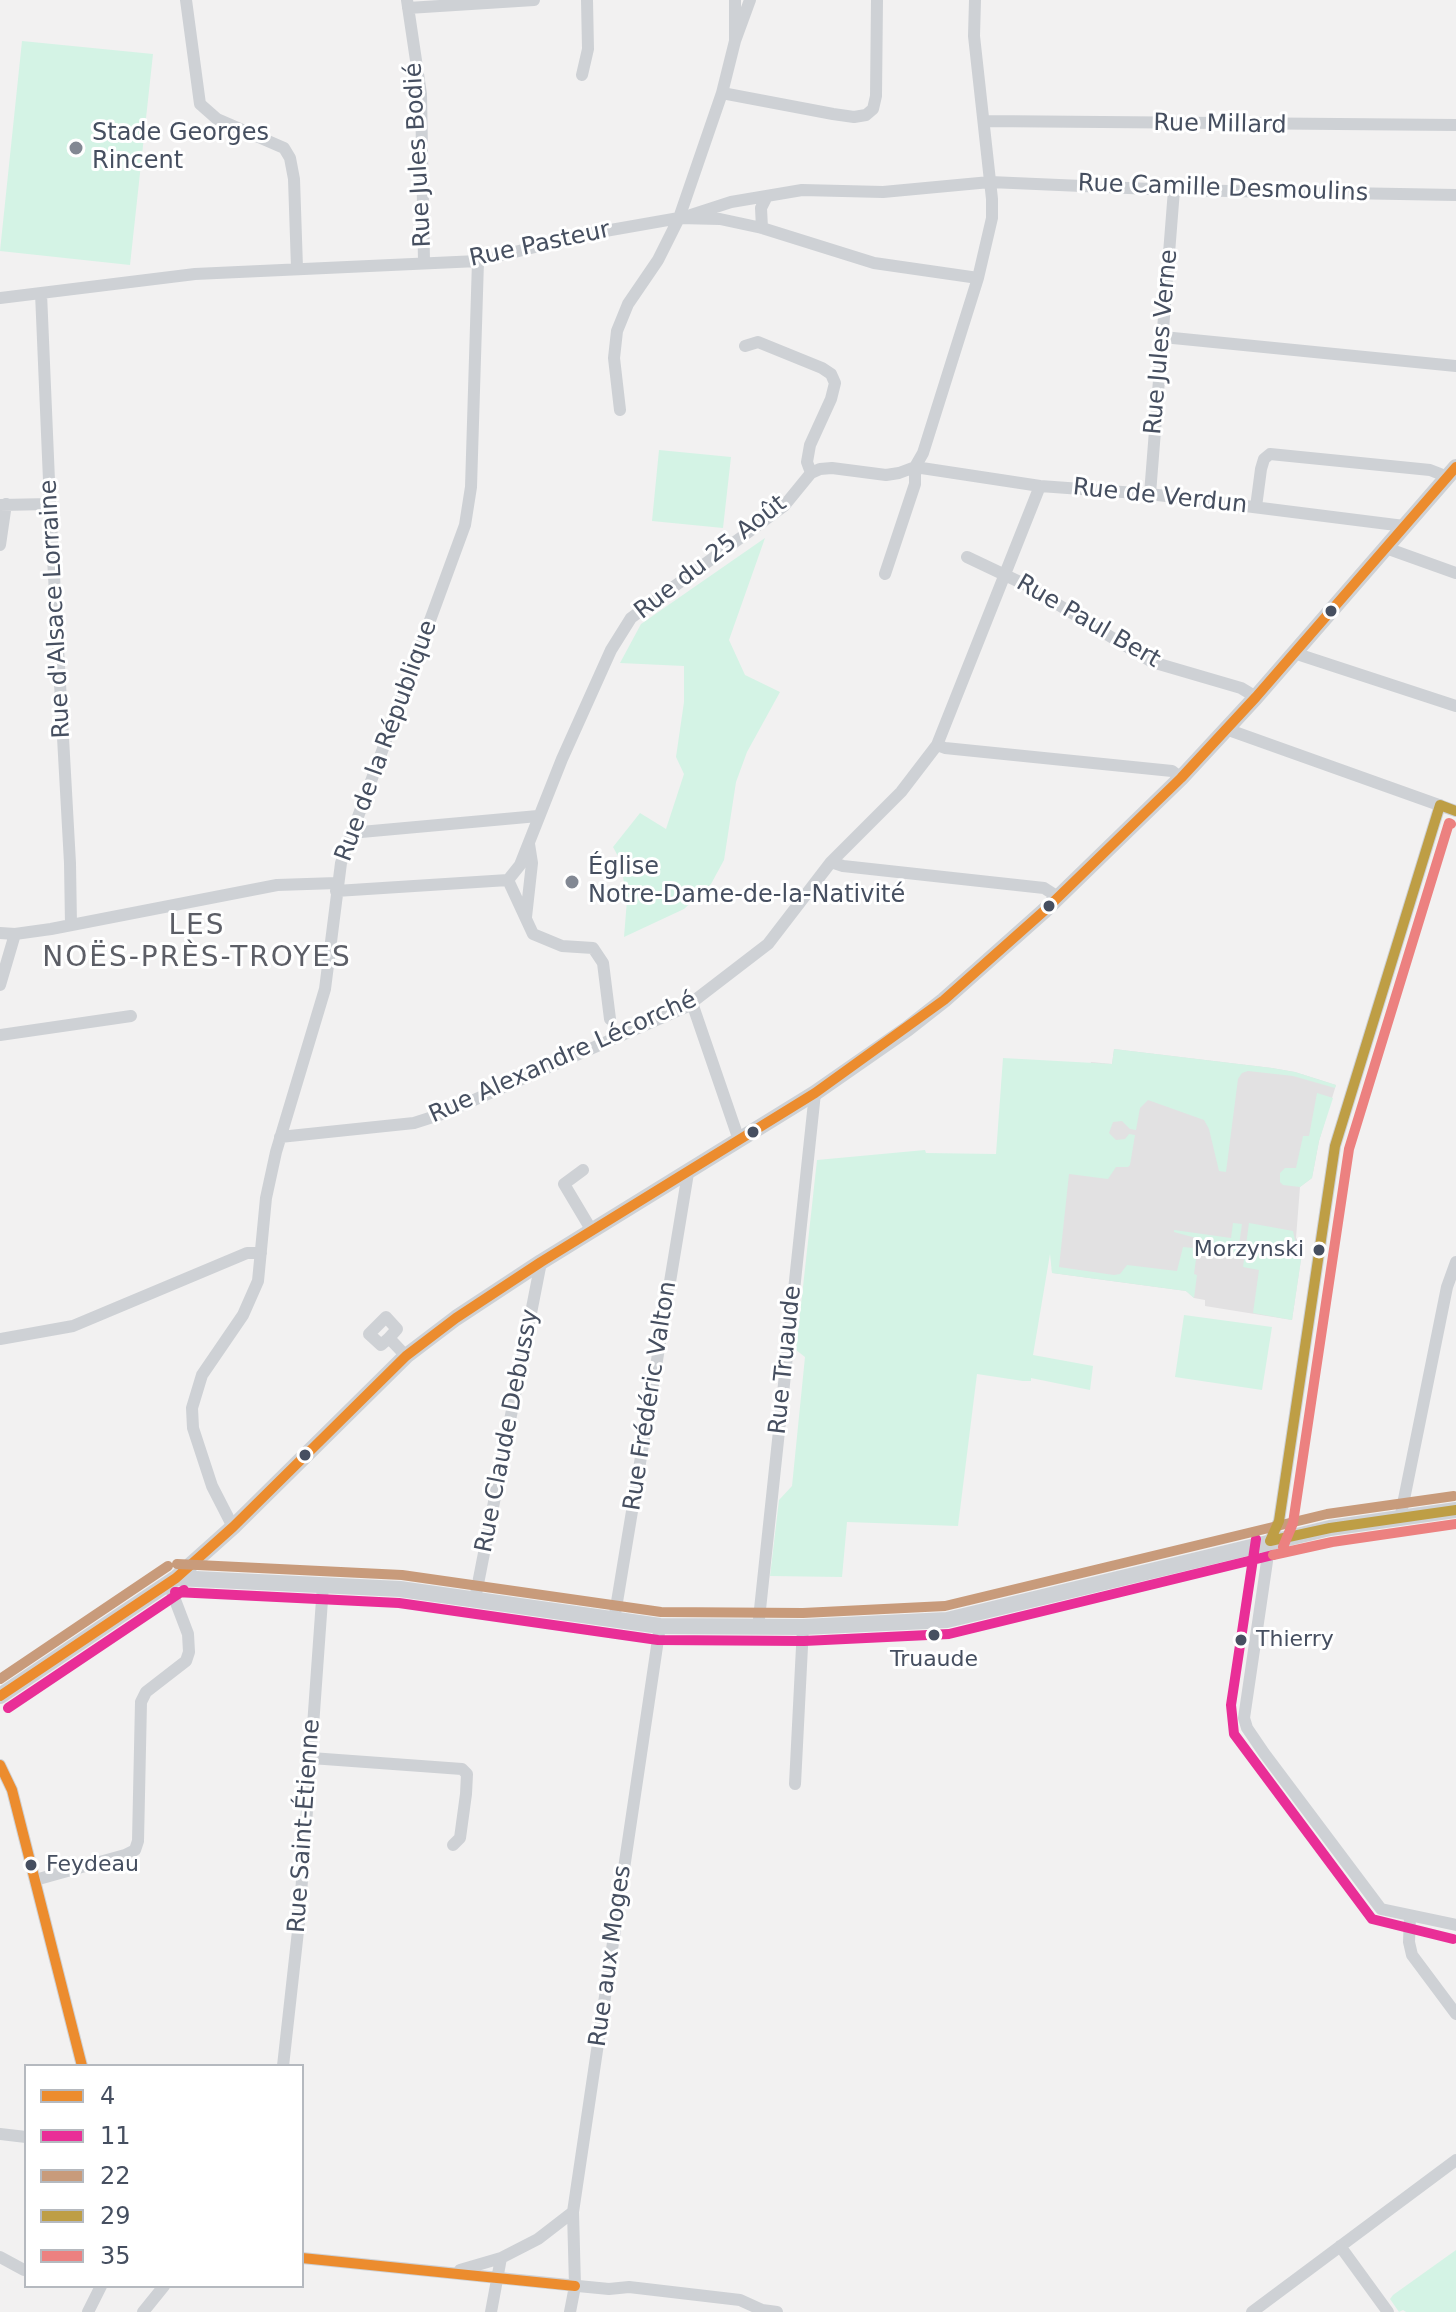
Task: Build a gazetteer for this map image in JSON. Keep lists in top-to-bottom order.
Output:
{
  "streets": {
    "street": [
      "Rue Millard",
      "Rue Jules Bodié",
      "Rue Camille Desmoulins",
      "Rue Pasteur",
      "Rue Jules Verne",
      "Rue de Verdun",
      "Rue du 25 Août",
      "Rue d'Alsace Lorraine",
      "Rue Paul Bert",
      "Rue de la République",
      "Rue Alexandre Lécorché",
      "Rue Truaude",
      "Rue Frédéric Valton",
      "Rue Claude Debussy",
      "Rue Saint-Étienne",
      "Rue aux Moges"
    ]
  },
  "crossings": [
    ["Rue Jules Bodié", "Rue Pasteur"],
    ["Rue Camille Desmoulins", "Rue Pasteur"],
    ["Rue Camille Desmoulins", "Rue Jules Verne"],
    ["Rue Pasteur", "Rue d'Alsace Lorraine"],
    ["Rue Pasteur", "Rue de la République"],
    ["Rue Jules Verne", "Rue de Verdun"],
    ["Rue de Verdun", "Rue Alexandre Lécorché"],
    ["Rue Paul Bert", "Rue Alexandre Lécorché"],
    ["Rue de la République", "Rue Alexandre Lécorché"]
  ],
  "districts": ["LES NOËS-PRÈS-TROYES"],
  "places": [
    "Stade Georges Rincent",
    "Église Notre-Dame-de-la-Nativité",
    "Morzynski",
    "Truaude",
    "Thierry",
    "Feydeau"
  ],
  "lines": [
    "transit line 4",
    "transit line 29",
    "transit line 35",
    "transit line 22",
    "transit line 11"
  ],
  "legend": [
    "4",
    "11",
    "22",
    "29",
    "35"
  ]
}
